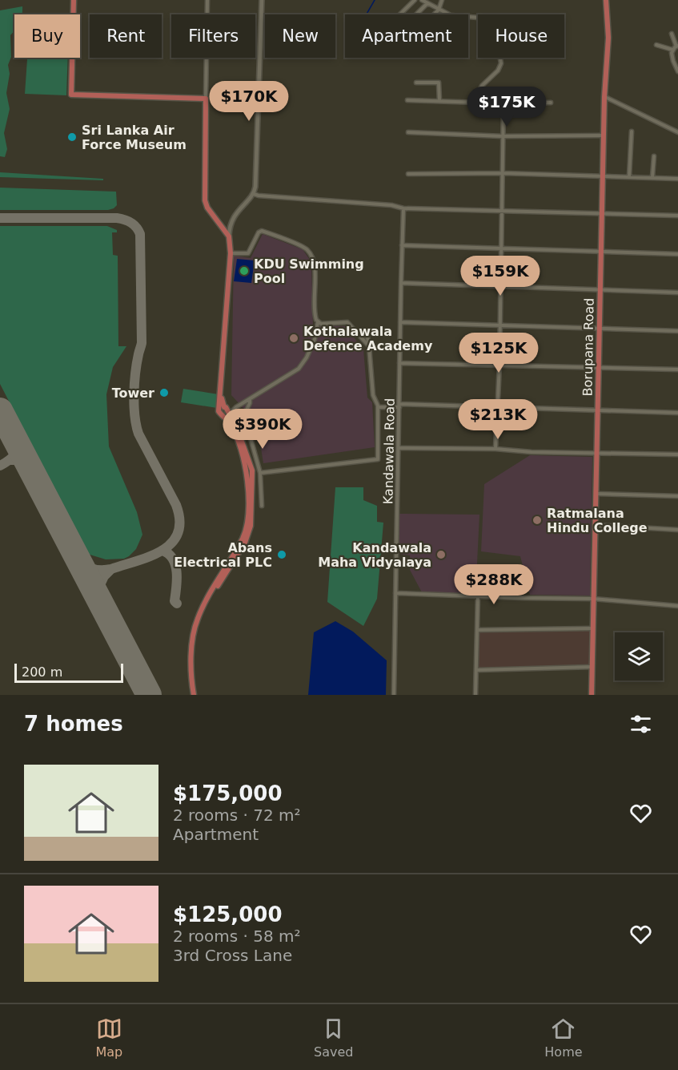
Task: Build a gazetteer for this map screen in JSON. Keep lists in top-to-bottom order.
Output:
{
  "streets": {
    "main road": ["Borupana Road"],
    "street": ["Kandawala Road"]
  },
  "places": [
    "Sri Lanka Air Force Museum",
    "KDU Swimming Pool",
    "Kothalawala Defence Academy",
    "Tower",
    "Ratmalana Hindu College",
    "Abans Electrical PLC",
    "Kandawala Maha Vidyalaya"
  ],
  "scale_bar": "200 m",
  "page": {
    "chip": [
      "Buy",
      "Rent",
      "Filters",
      "New",
      "Apartment",
      "House"
    ],
    "price": [
      "$170K",
      "$175K",
      "$159K",
      "$125K",
      "$213K",
      "$390K",
      "$288K"
    ],
    "scale": "200 m",
    "heading": "7 homes",
    "list": [
      {
        "name": "$175,000",
        "note": "2 rooms · 72 m² · Apartment"
      },
      {
        "name": "$125,000",
        "note": "2 rooms · 58 m² · 3rd Cross Lane"
      }
    ],
    "tabs": ["Map", "Saved", "Home"]
  }
}
